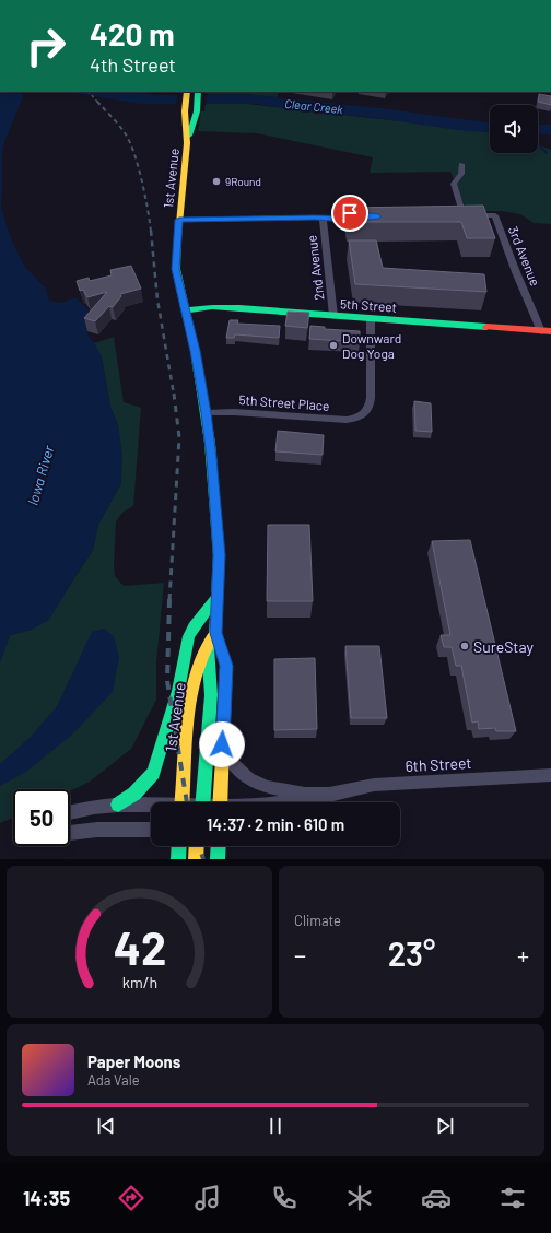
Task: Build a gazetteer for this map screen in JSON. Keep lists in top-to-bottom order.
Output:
{
  "streets": {
    "main road": ["1st Avenue", "5th Street"],
    "street": [
      "3rd Avenue",
      "2nd Avenue",
      "5th Street Place",
      "6th Street"
    ]
  },
  "crossings": [
    ["1st Avenue", "5th Street"],
    ["1st Avenue", "5th Street Place"],
    ["3rd Avenue", "5th Street"],
    ["2nd Avenue", "5th Street"],
    ["5th Street", "5th Street Place"]
  ],
  "water": ["Clear Creek", "Iowa River"],
  "places": ["9Round", "Downward Dog Yoga", "SureStay"],
  "page": {
    "turn": ["420 m", "4th Street"],
    "limit": "50",
    "trip": "14:37 · 2 min · 610 m",
    "tile": "Climate",
    "heat": ["−", "23°", "+"],
    "song": ["Paper Moons", "Ada Vale"],
    "tabs": "14:35",
    "gauge": ["42", "km/h"]
  }
}
